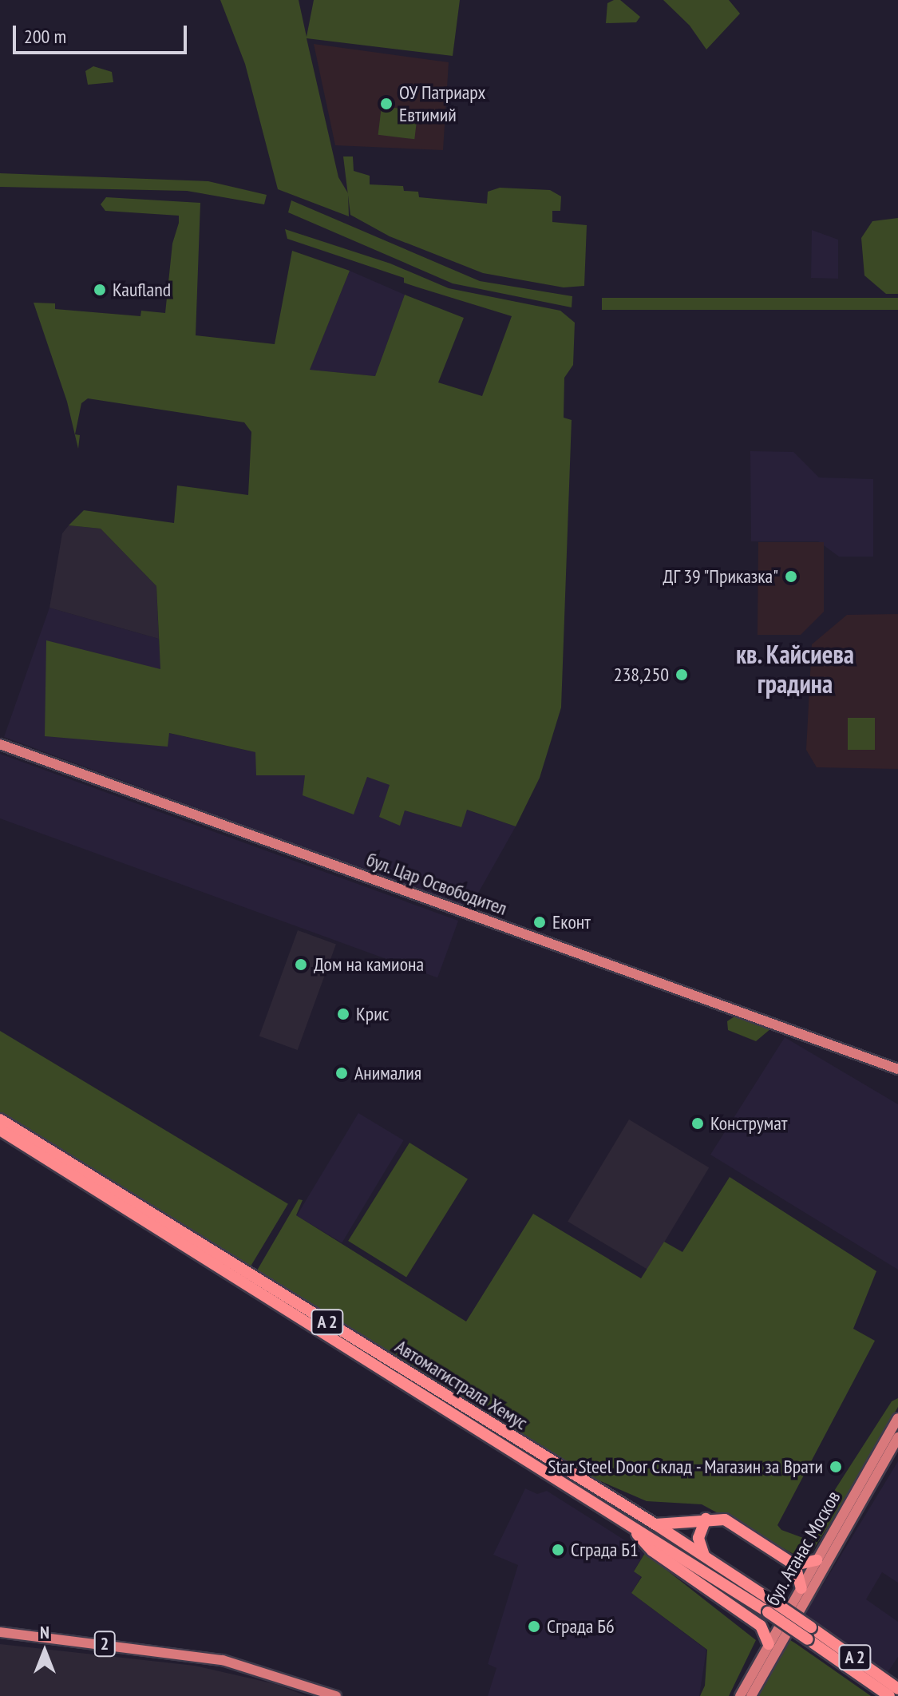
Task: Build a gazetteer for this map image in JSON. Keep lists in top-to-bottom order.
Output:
{
  "streets": {
    "highway": ["A 2", "Автомагистрала Хемус"],
    "main road": ["бул. Цар Освободител", "бул. Атанас Москов", "2"]
  },
  "districts": ["кв. Кайсиева градина"],
  "places": [
    "ОУ Патриарх Евтимий",
    "Kaufland",
    "ДГ 39 \"Приказка\"",
    "238,250",
    "Еконт",
    "Дом на камиона",
    "Крис",
    "Анималия",
    "Конструмат",
    "Star Steel Door Склад - Магазин за Врати",
    "Сграда Б1",
    "Сграда Б6"
  ],
  "scale_bar": "200 m",
  "north": "top"
}
